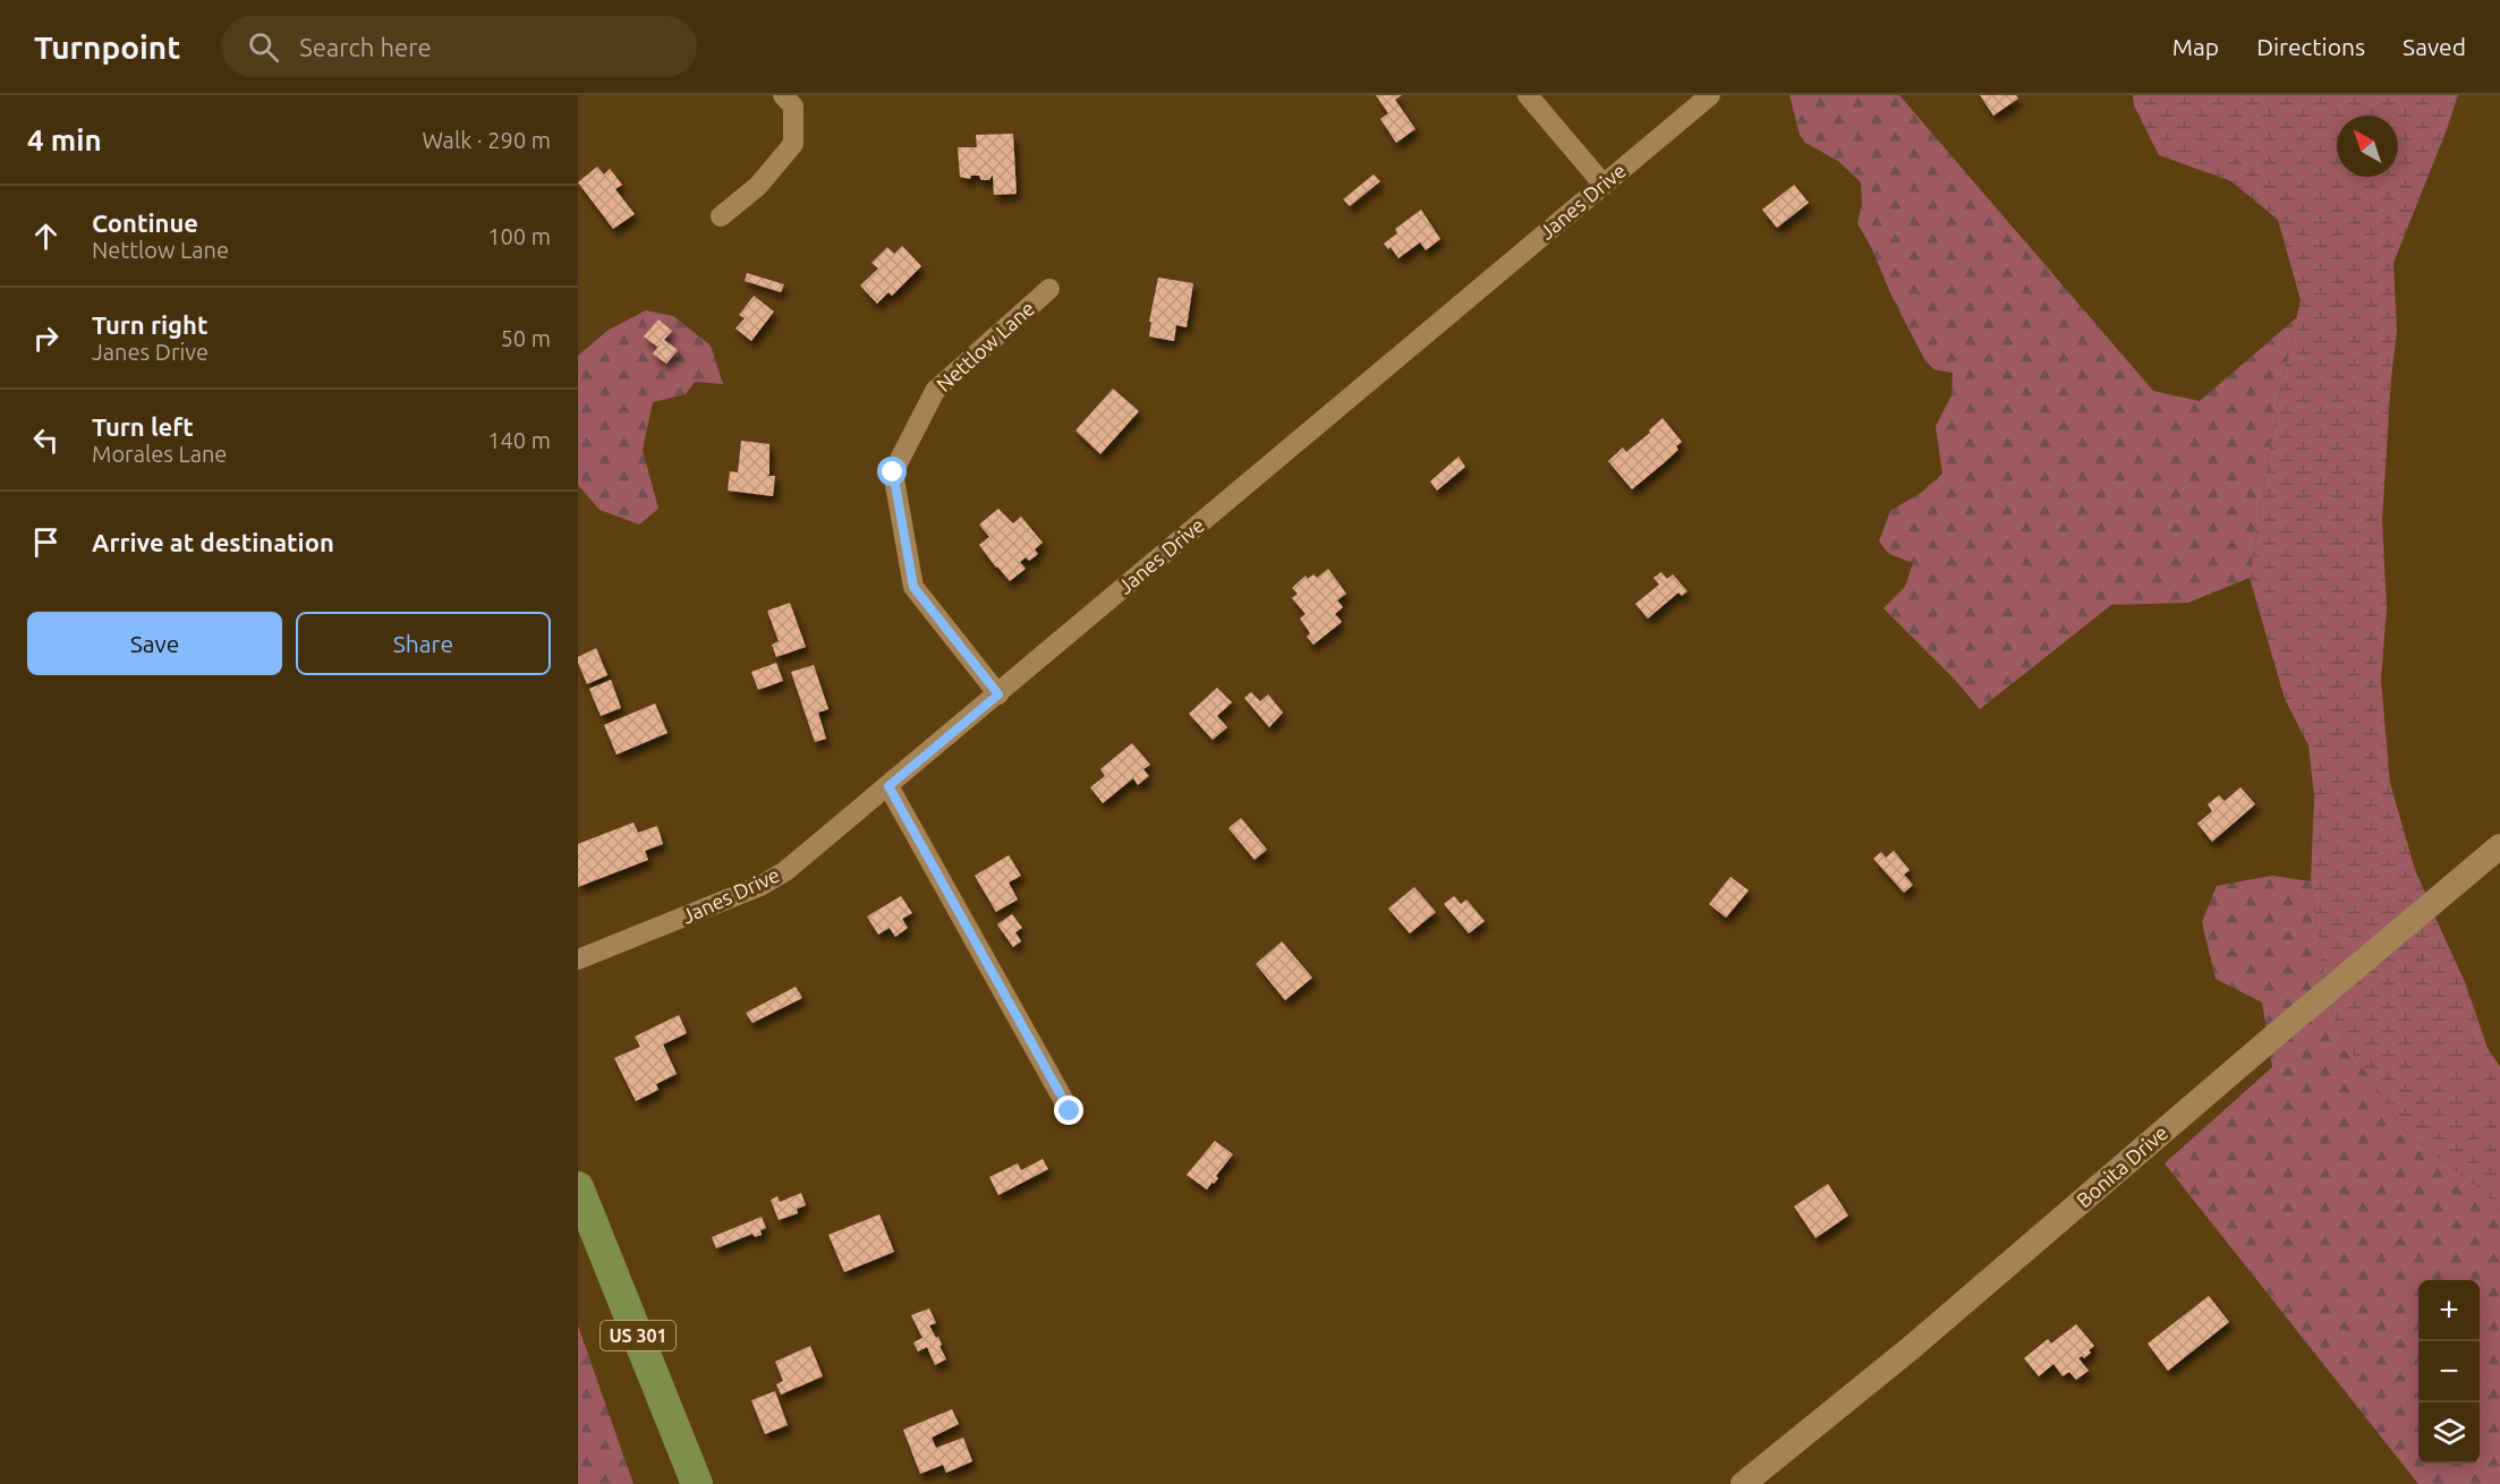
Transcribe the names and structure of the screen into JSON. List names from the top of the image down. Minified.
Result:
{"streets":{"main road":["US 301"],"street":["Janes Drive","Nettlow Lane","Bonita Drive"]},"crossings":[["Janes Drive","Nettlow Lane"]],"north":"top left","page":{"header":"Turnpoint","search":"Search here","nav":["Map","Directions","Saved"],"heading":["4 min","Walk · 290 m"],"list":[["Continue","Nettlow Lane","100 m"],["Turn right","Janes Drive","50 m"],["Turn left","Morales Lane","140 m"],"Arrive at destination"],"buttons":["Save","Share"],"map_buttons":["+","−"]}}
